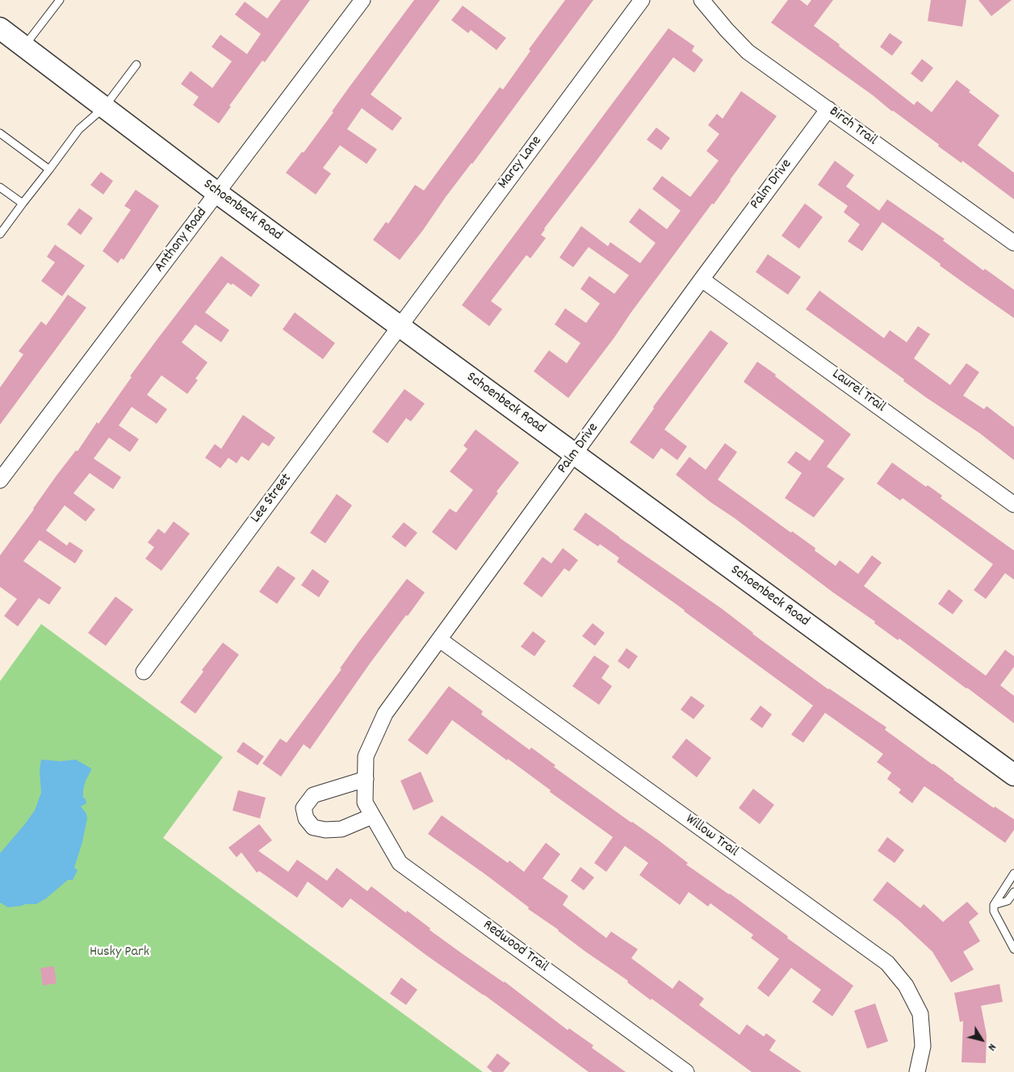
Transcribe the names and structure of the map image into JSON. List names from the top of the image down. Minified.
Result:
{"streets":{"main road":["Schoenbeck Road"],"street":["Birch Trail","Marcy Lane","Palm Drive","Anthony Road","Laurel Trail","Lee Street","Willow Trail","Redwood Trail"]},"crossings":[["Birch Trail","Palm Drive"],["Marcy Lane","Schoenbeck Road"],["Marcy Lane","Lee Street"],["Palm Drive","Schoenbeck Road"],["Palm Drive","Laurel Trail"],["Palm Drive","Willow Trail"],["Palm Drive","Redwood Trail"],["Schoenbeck Road","Anthony Road"],["Schoenbeck Road","Lee Street"]],"parks":["Husky Park"],"north":"bottom right"}
